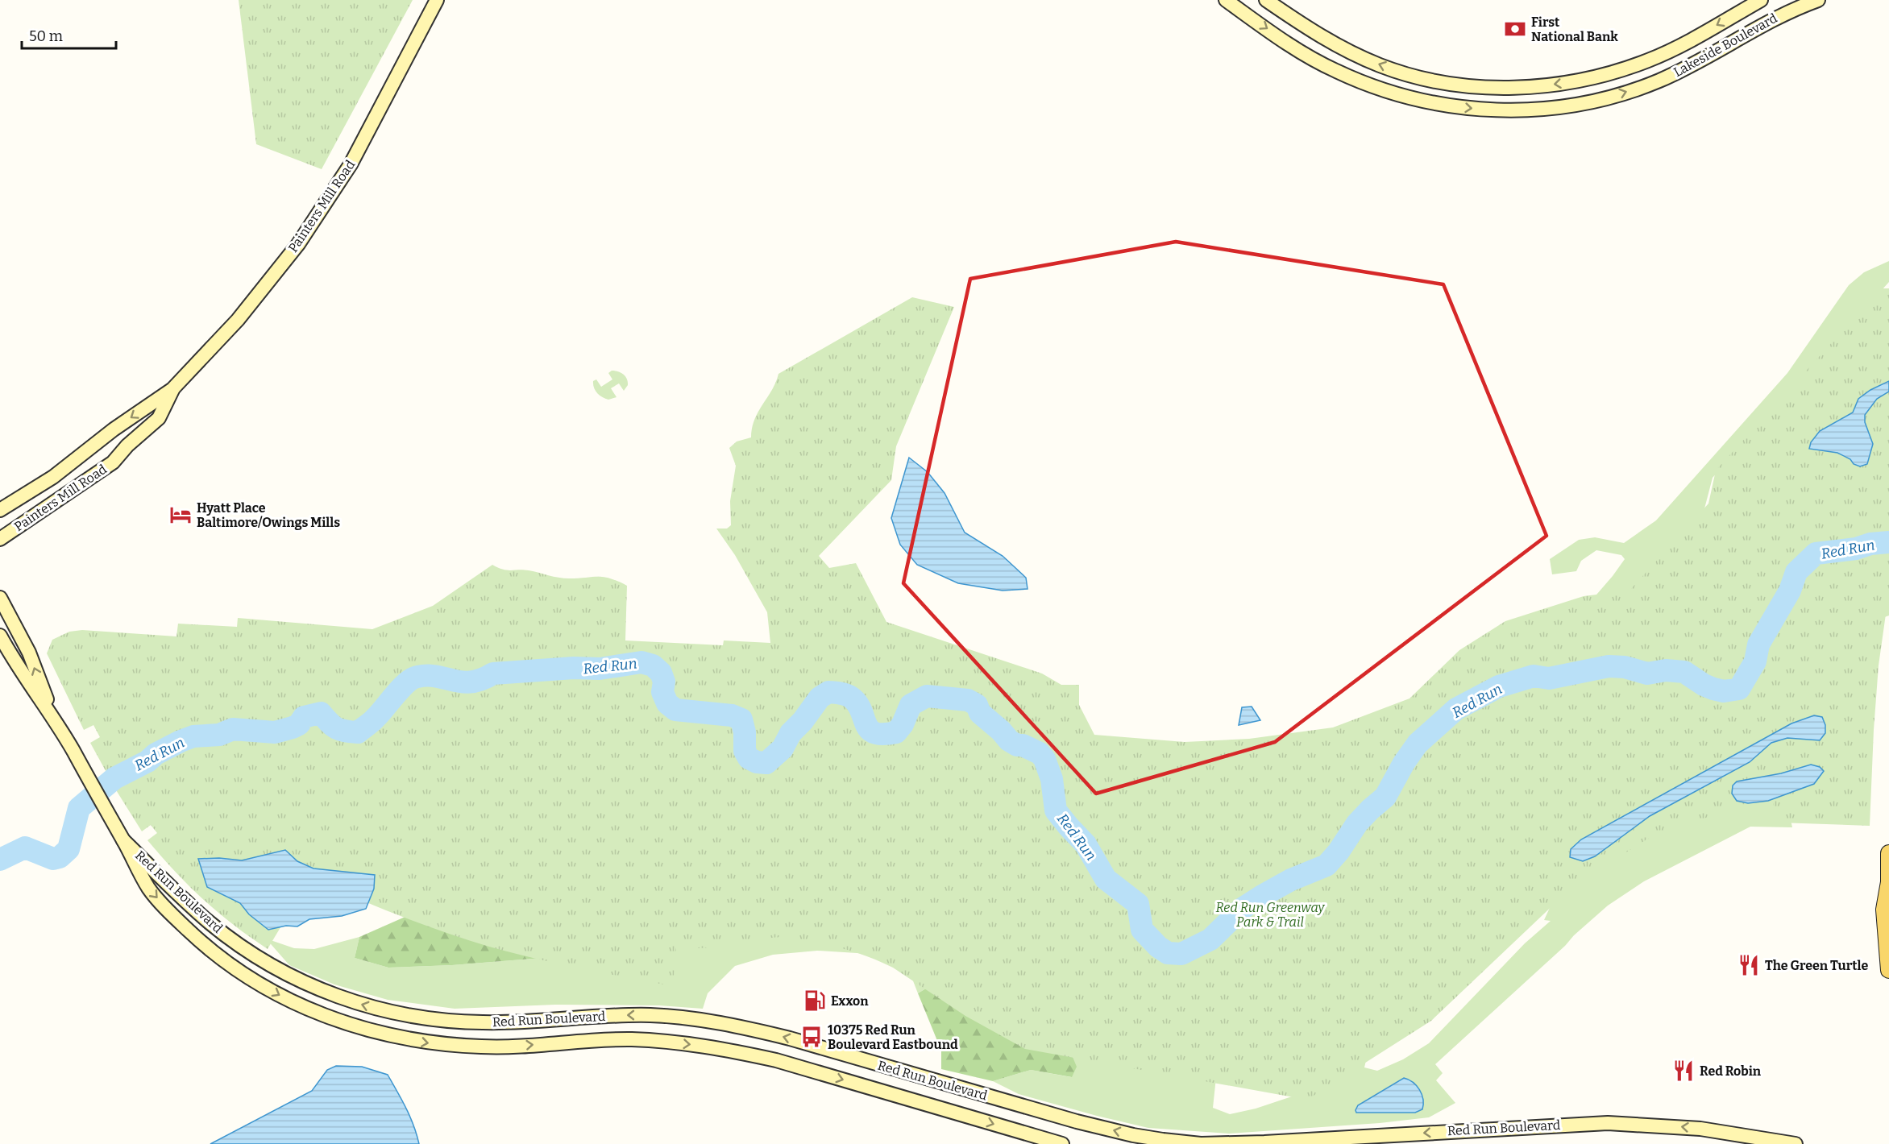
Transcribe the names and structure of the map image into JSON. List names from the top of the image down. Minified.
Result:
{"streets":{"main road":["Lakeside Boulevard","Painters Mill Road","Red Run Boulevard"]},"water":["Red Run"],"parks":["Red Run Greenway Park & Trail"],"places":{"bank":["First National Bank"],"hotel":["Hyatt Place Baltimore/Owings Mills"],"restaurant":["The Green Turtle","Red Robin"],"fuel station":["Exxon"],"bus stop":["10375 Red Run Boulevard Eastbound"]},"scale_bar":"50 m"}
